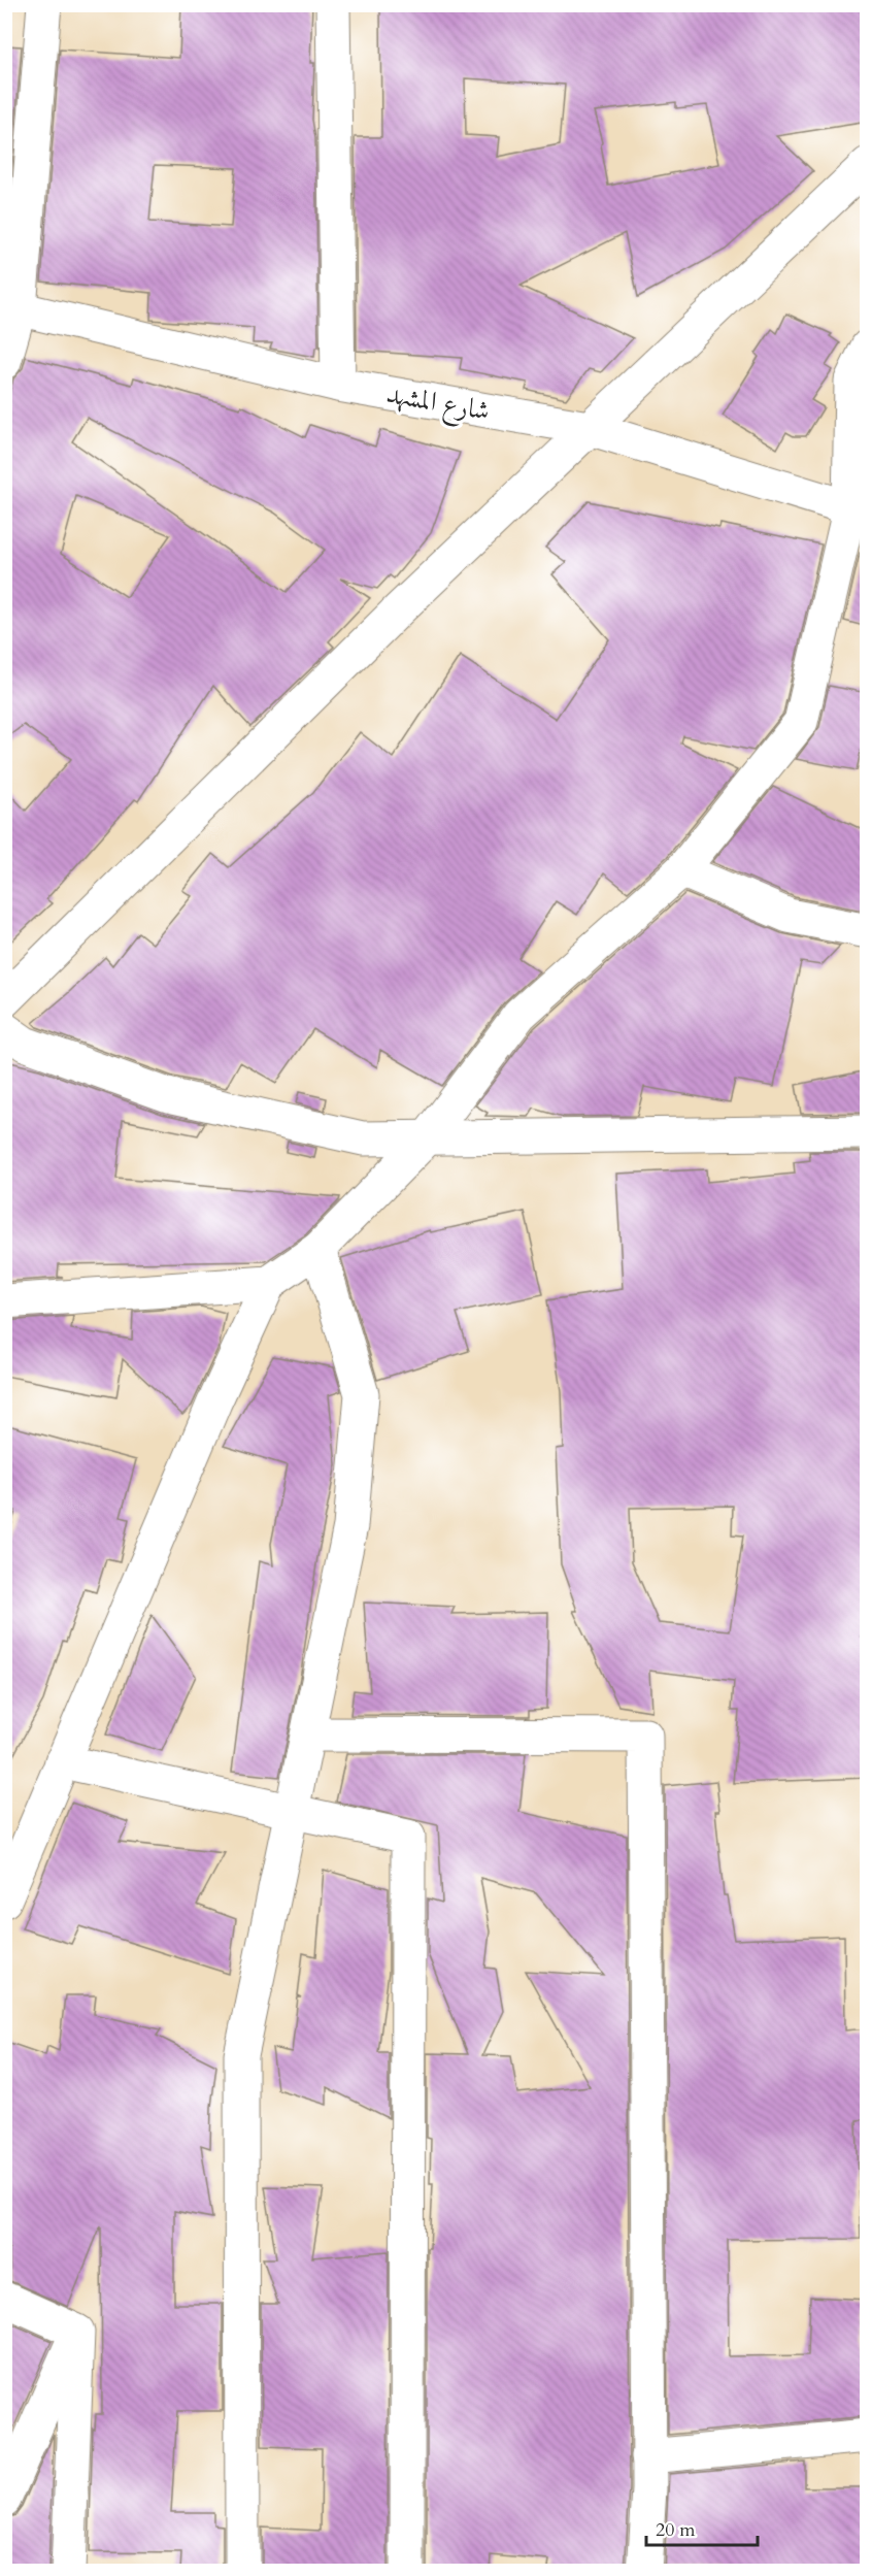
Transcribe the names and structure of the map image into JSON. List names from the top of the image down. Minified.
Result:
{"streets":{"street":["شارع المشهد"]},"scale_bar":"20 m"}
